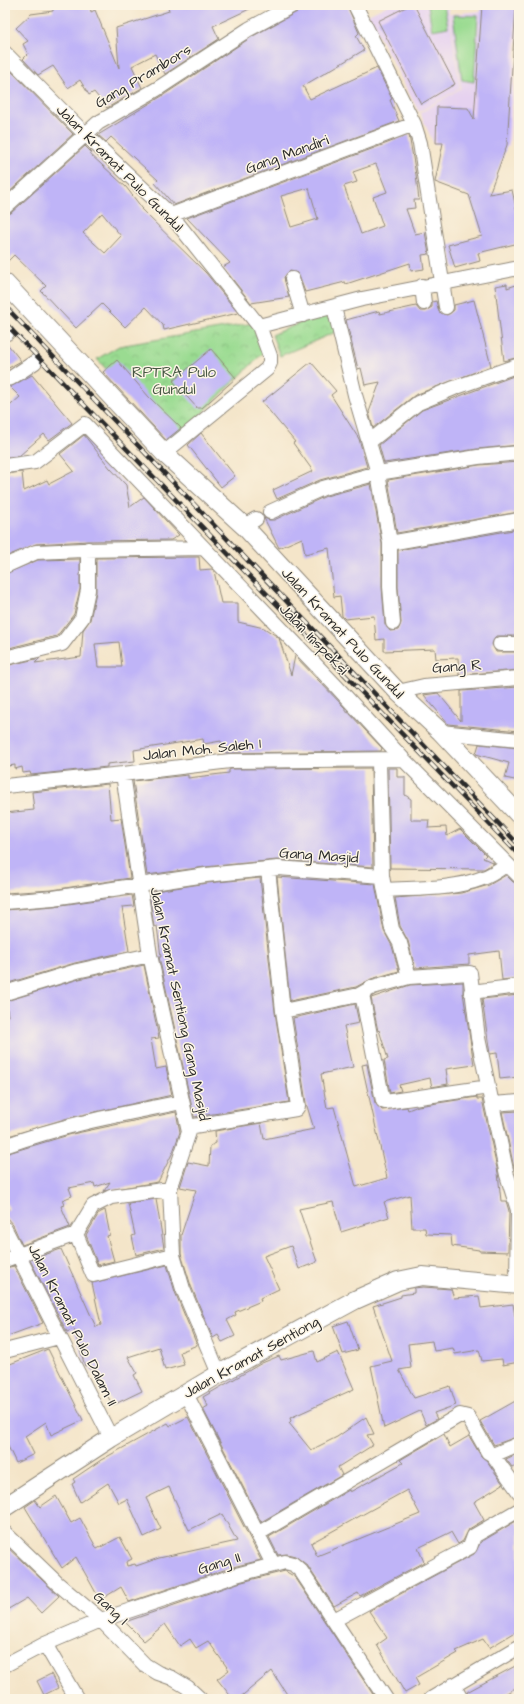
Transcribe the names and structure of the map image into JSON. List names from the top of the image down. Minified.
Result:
{"streets":{"street":["Gang Prambors","Gang Mandiri","Jalan Kramat Pulo Gundul","Jalan Inspeksi","Gang R","Jalan Moh. Saleh 1","Gang Masjid","Jalan Kramat Sentiong Gang Masjid","Jalan Kramat Pulo Dalam II","Jalan Kramat Sentiong","Gang II","Gang I"]},"crossings":[["Gang Prambors","Jalan Kramat Pulo Gundul"],["Gang Mandiri","Jalan Kramat Pulo Gundul"],["Jalan Kramat Pulo Gundul","Gang R"],["Jalan Inspeksi","Jalan Moh. Saleh 1"],["Jalan Moh. Saleh 1","Gang Masjid"],["Jalan Moh. Saleh 1","Jalan Kramat Sentiong Gang Masjid"],["Gang Masjid","Jalan Kramat Sentiong Gang Masjid"],["Jalan Kramat Sentiong Gang Masjid","Jalan Kramat Sentiong"],["Jalan Kramat Pulo Dalam II","Jalan Kramat Sentiong"],["Gang II","Gang I"]],"parks":["RPTRA Pulo Gundul"]}
